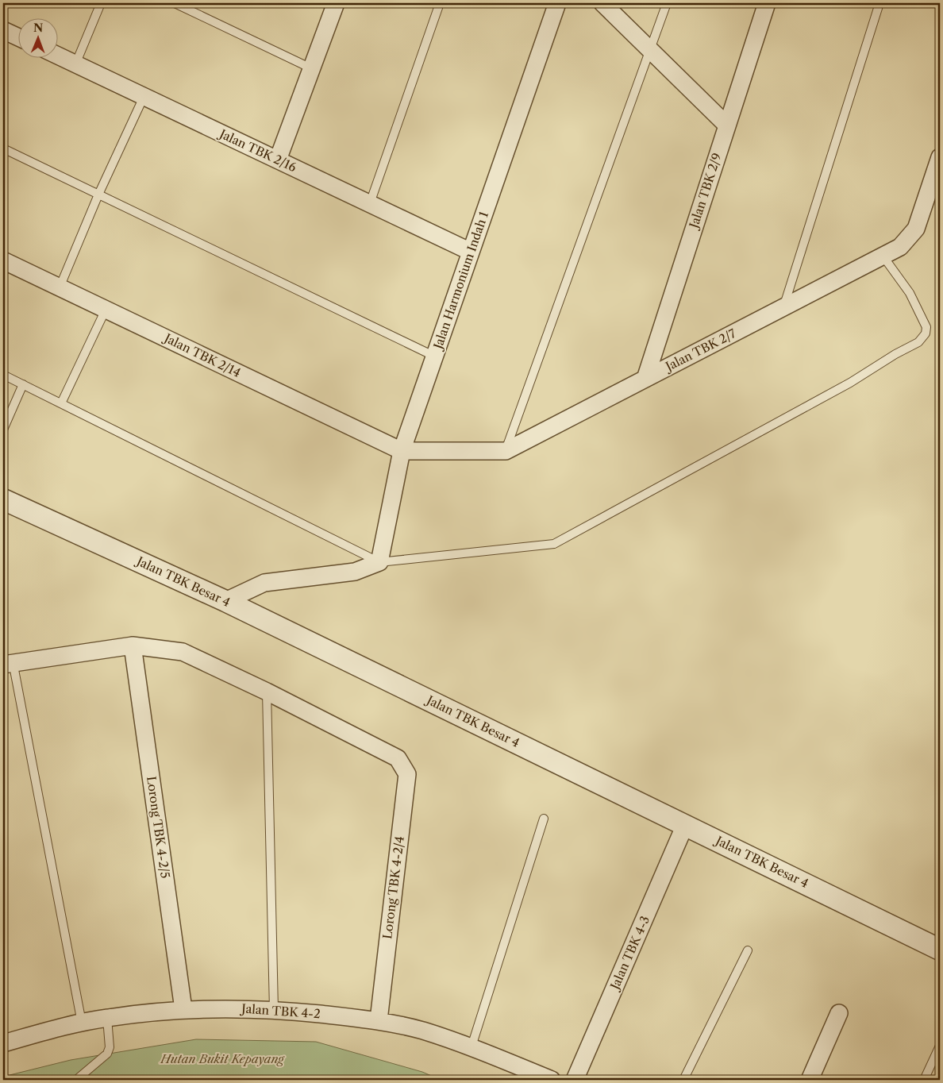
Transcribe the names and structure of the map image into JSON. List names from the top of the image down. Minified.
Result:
{"streets":{"street":["Jalan TBK 2/16","Jalan TBK 2/9","Jalan Harmonium Indah 1","Jalan TBK 2/7","Jalan TBK 2/14","Jalan TBK Besar 4","Lorong TBK 4-2/5","Lorong TBK 4-2/4","Jalan TBK 4-3","Jalan TBK 4-2"]},"crossings":[["Jalan TBK 2/16","Jalan Harmonium Indah 1"],["Jalan TBK 2/9","Jalan TBK 2/7"],["Jalan Harmonium Indah 1","Jalan TBK 2/7"],["Jalan Harmonium Indah 1","Jalan TBK 2/14"],["Jalan TBK 2/7","Jalan TBK 2/14"],["Jalan TBK Besar 4","Jalan TBK 4-3"],["Lorong TBK 4-2/5","Jalan TBK 4-2"],["Lorong TBK 4-2/4","Jalan TBK 4-2"]],"parks":["Hutan Bukit Kepayang"],"north":"top"}
